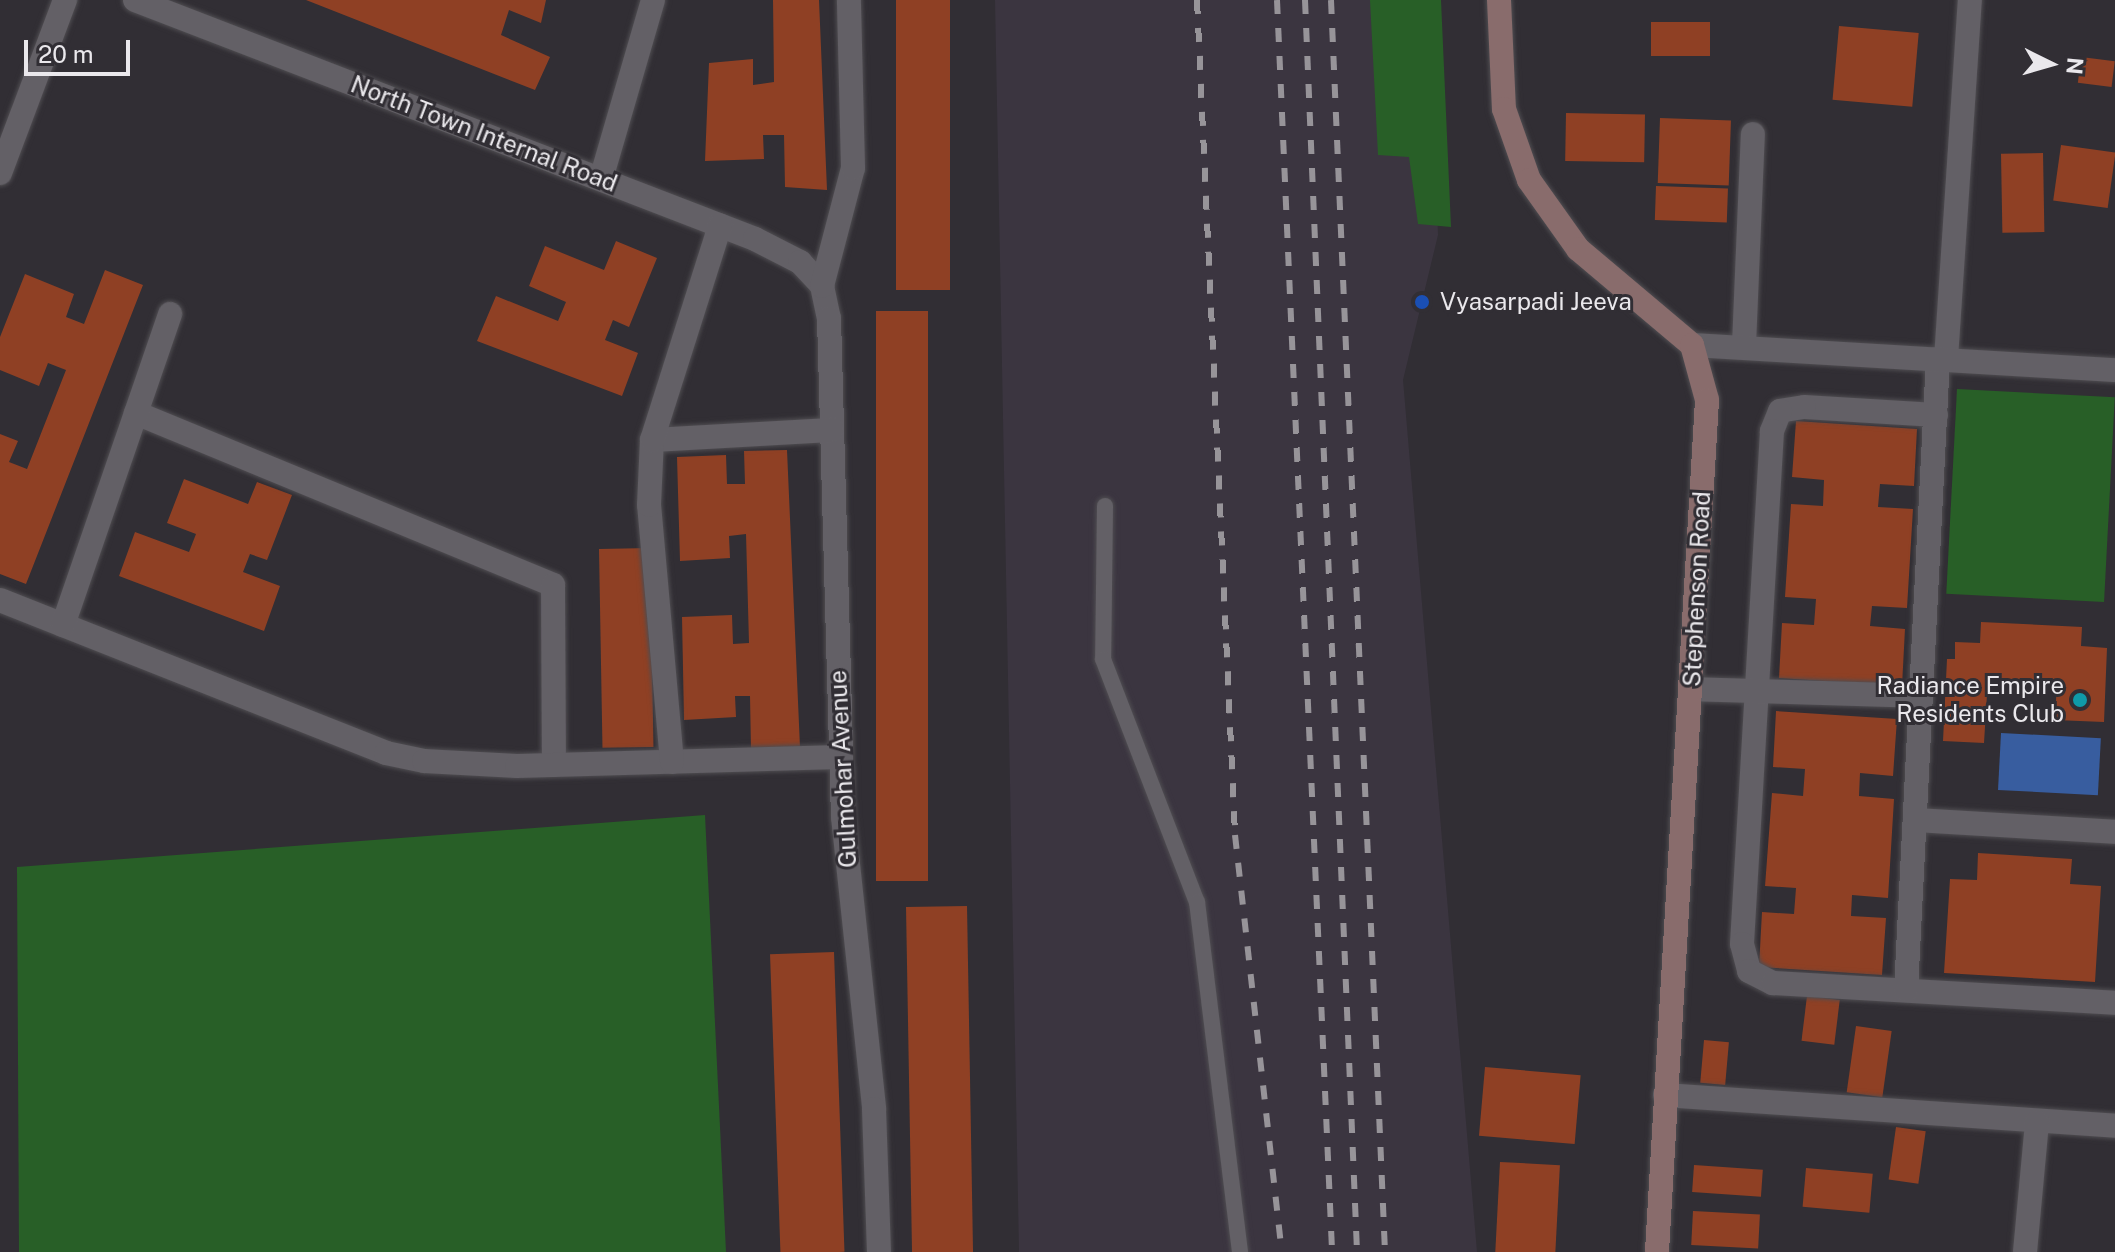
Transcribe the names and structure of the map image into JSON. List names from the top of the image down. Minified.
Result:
{"streets":{"main road":["Stephenson Road"],"street":["North Town Internal Road","Gulmohar Avenue"]},"crossings":[["North Town Internal Road","Gulmohar Avenue"]],"places":["Vyasarpadi Jeeva","Radiance Empire Residents Club"],"scale_bar":"20 m","north":"right"}
